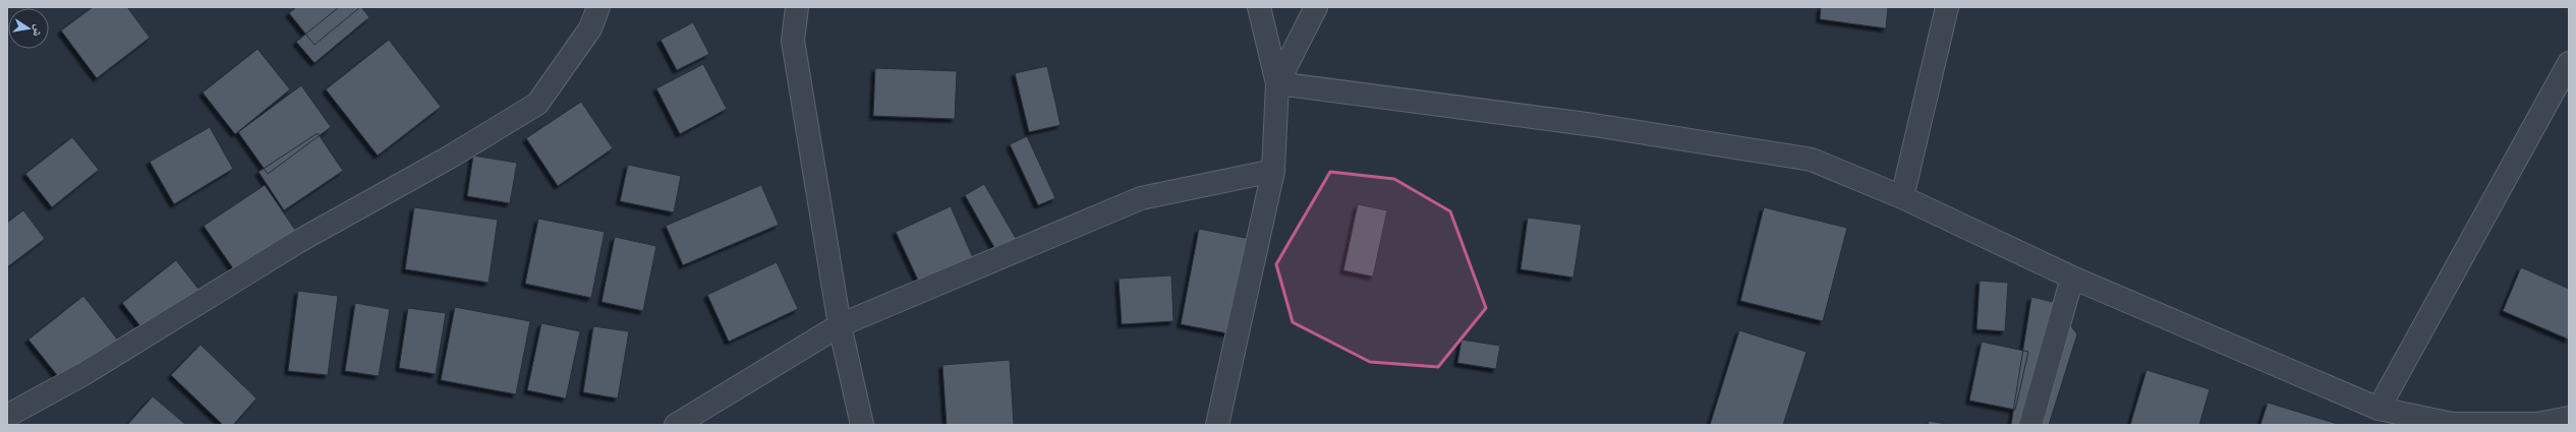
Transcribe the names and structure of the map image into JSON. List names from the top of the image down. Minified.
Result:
{"north":"right"}
